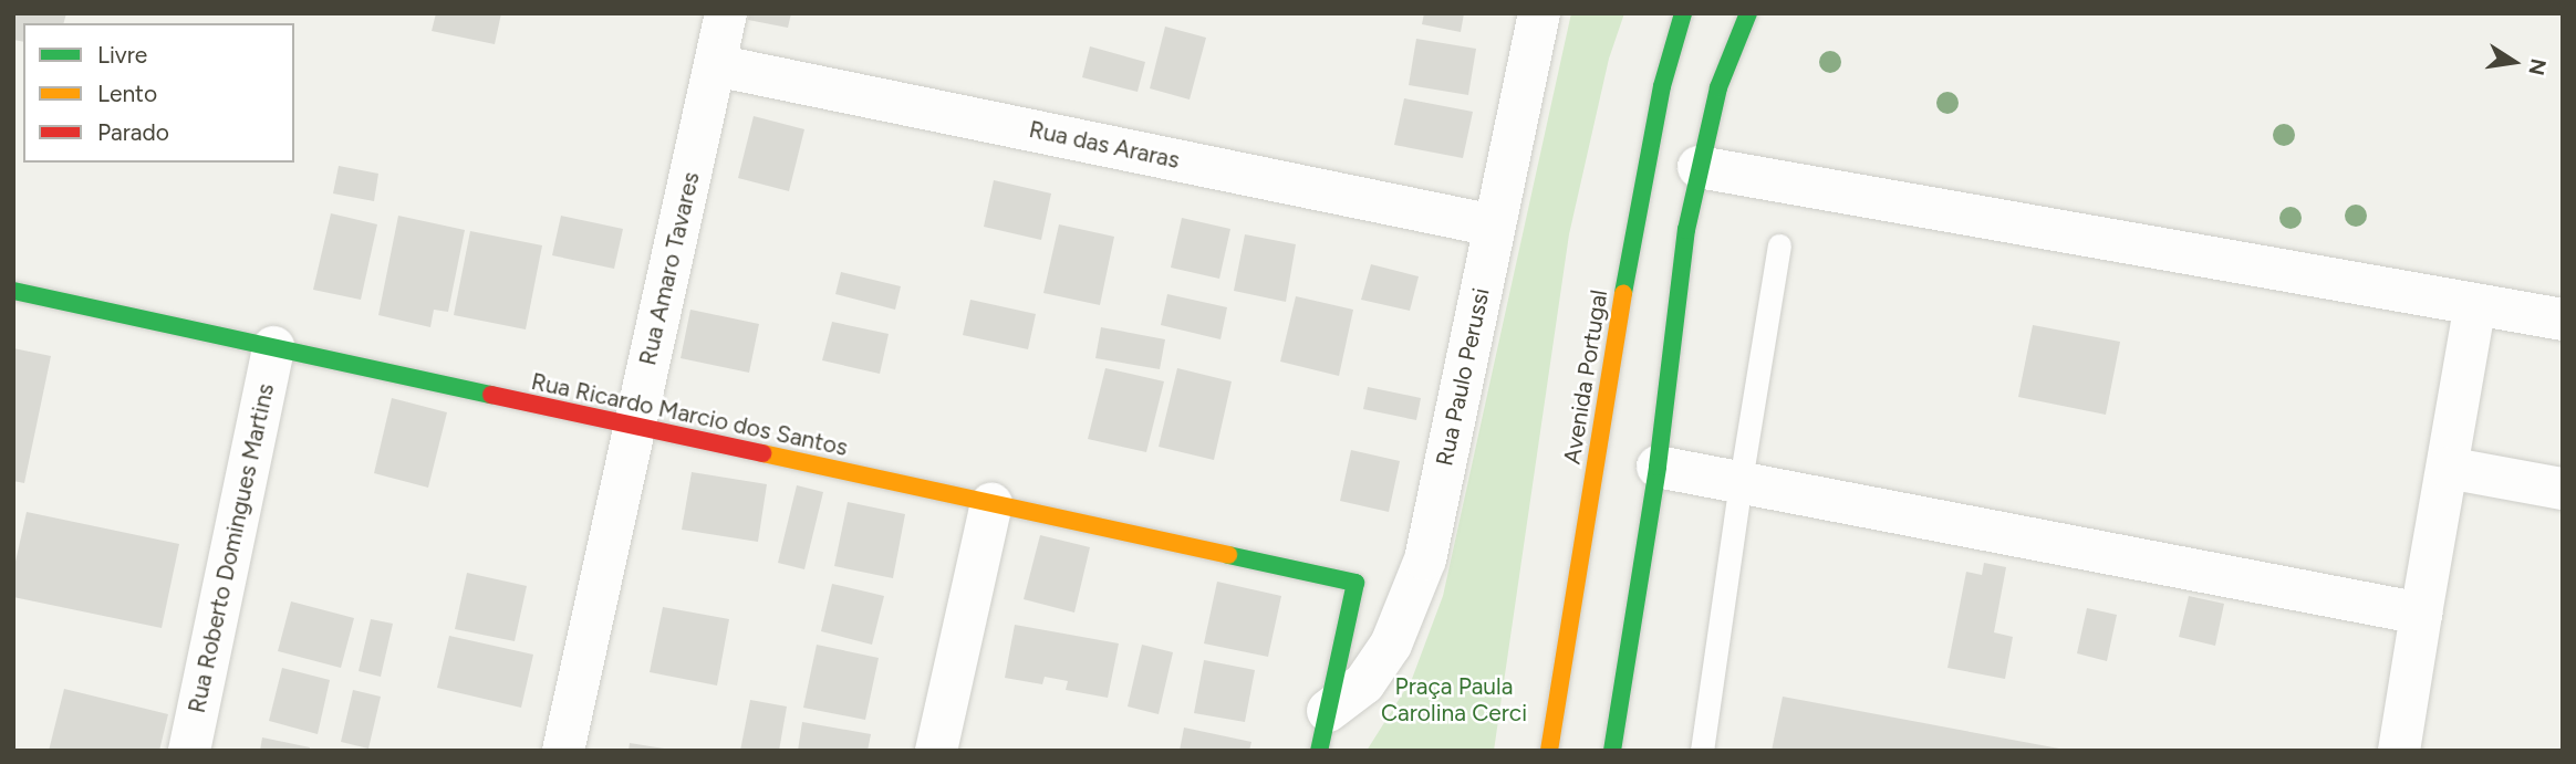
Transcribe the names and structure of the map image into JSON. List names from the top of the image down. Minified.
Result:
{"streets":{"street":["Rua das Araras","Rua Amaro Tavares","Rua Paulo Perussi","Avenida Portugal","Rua Ricardo Marcio dos Santos","Rua Roberto Domingues Martins"]},"crossings":[["Rua das Araras","Rua Amaro Tavares"],["Rua das Araras","Rua Paulo Perussi"],["Rua Amaro Tavares","Rua Ricardo Marcio dos Santos"],["Rua Paulo Perussi","Rua Ricardo Marcio dos Santos"],["Rua Ricardo Marcio dos Santos","Rua Roberto Domingues Martins"]],"parks":["Praça Paula Carolina Cerci"],"legend":["Livre","Lento","Parado"],"north":"right"}
